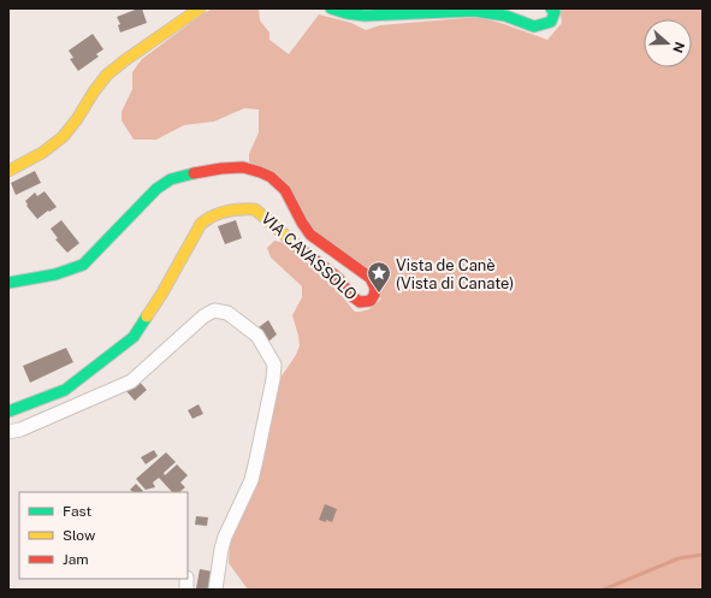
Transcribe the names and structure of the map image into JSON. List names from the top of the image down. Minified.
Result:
{"streets":{"main road":["VIA CAVASSOLO"]},"places":{"place":["Vista de Canè (Vista di Canate)"]},"legend":["Fast","Slow","Jam"],"north":"right"}
